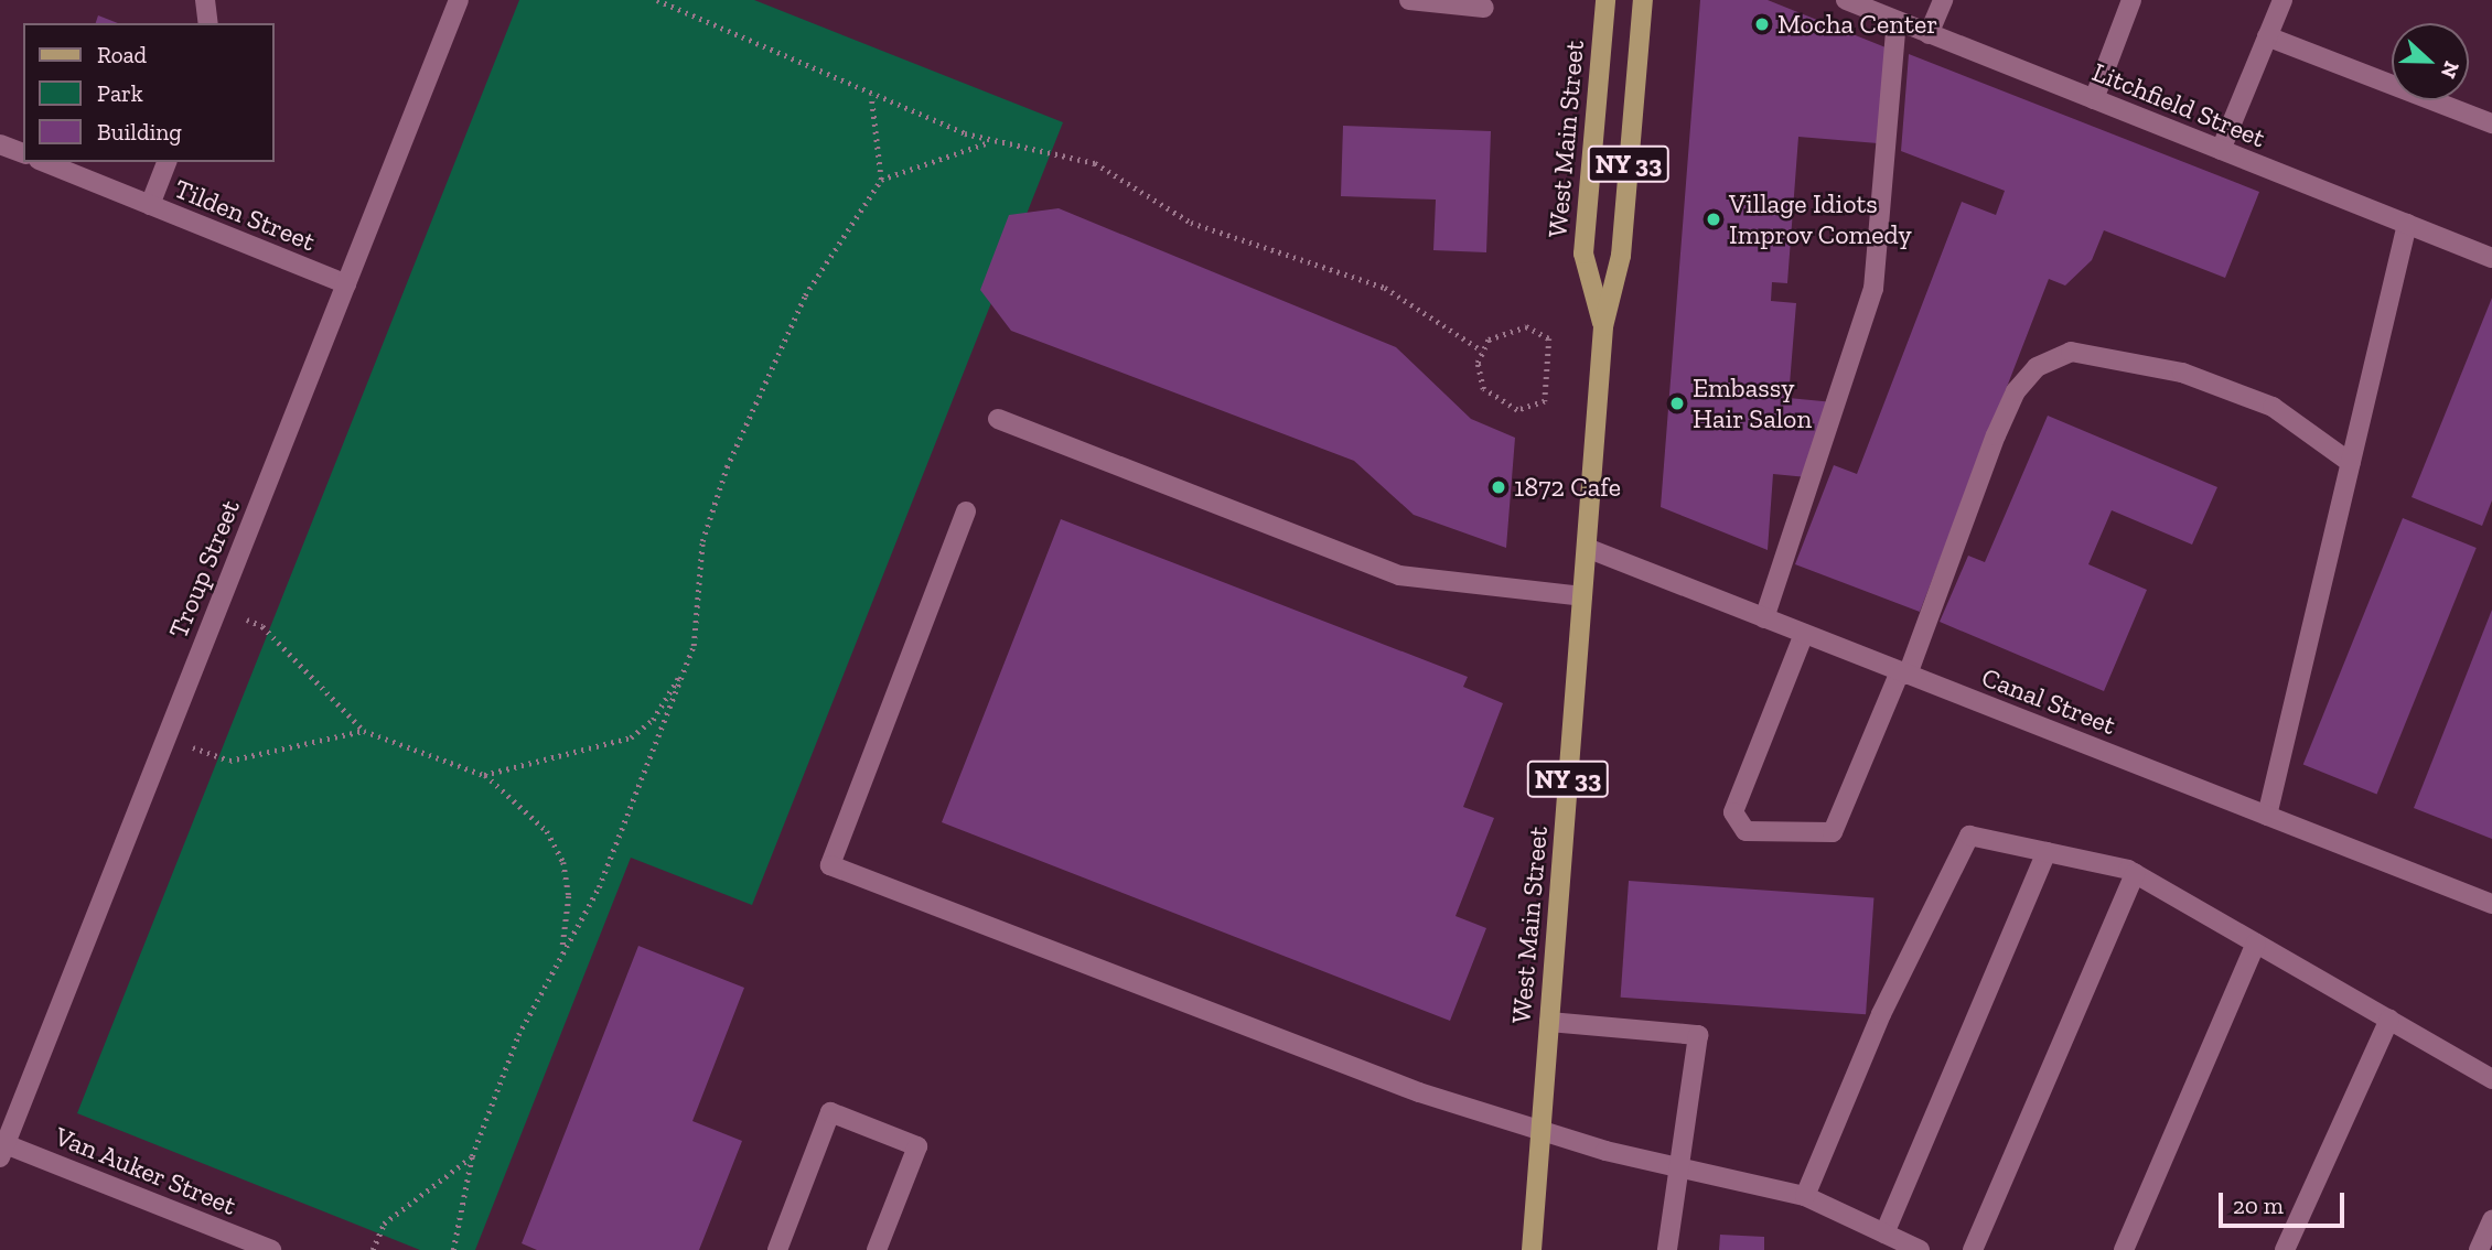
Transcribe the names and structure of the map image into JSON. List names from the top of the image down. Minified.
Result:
{"streets":{"main road":["West Main Street","NY 33"],"street":["Litchfield Street","Tilden Street","Troup Street","Canal Street","Van Auker Street"]},"crossings":[["West Main Street","Canal Street"],["Tilden Street","Troup Street"],["Troup Street","Van Auker Street"]],"places":["Mocha Center","Village Idiots Improv Comedy","Embassy Hair Salon","1872 Cafe"],"legend":["Road","Park","Building"],"scale_bar":"20 m","north":"right"}
